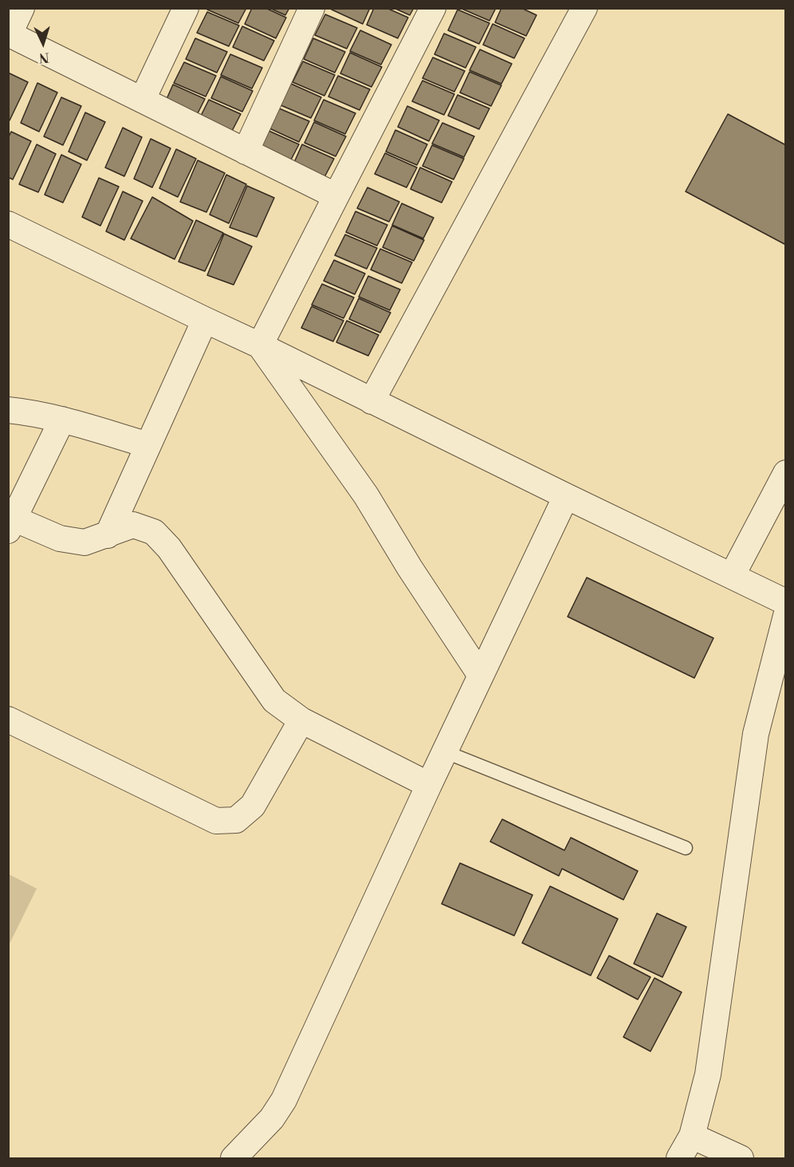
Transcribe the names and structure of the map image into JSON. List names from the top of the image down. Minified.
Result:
{"north":"bottom"}
